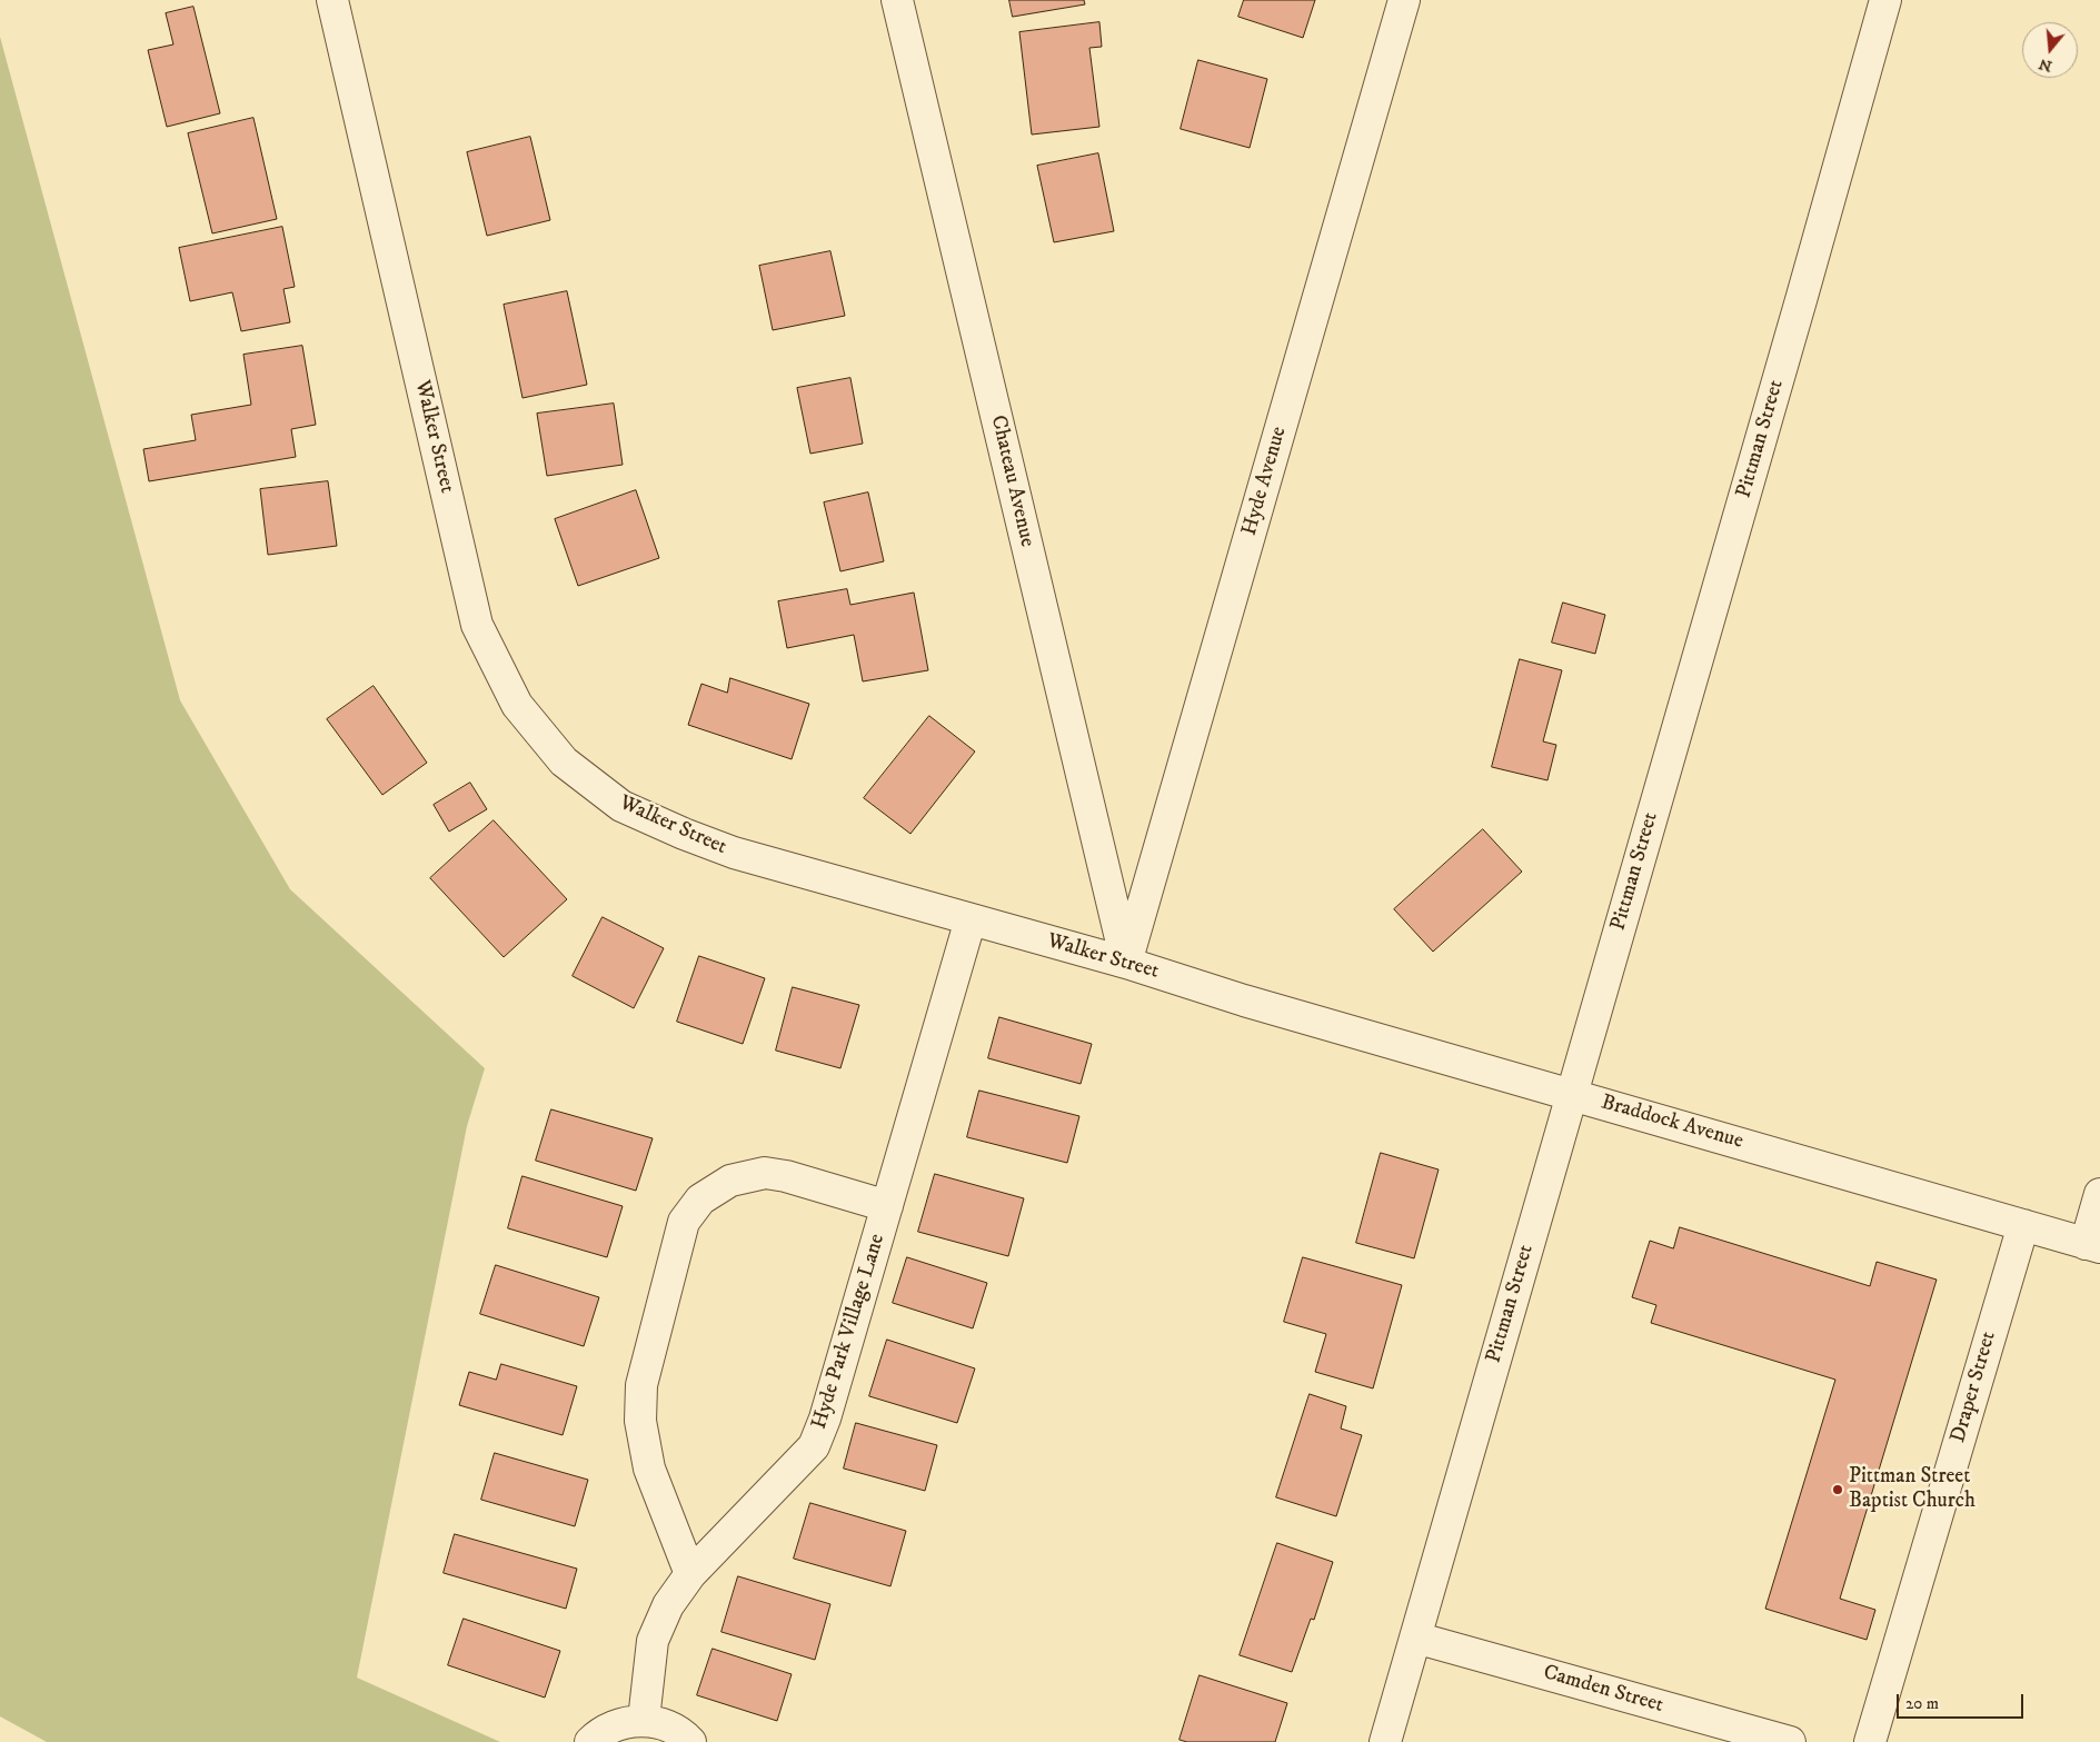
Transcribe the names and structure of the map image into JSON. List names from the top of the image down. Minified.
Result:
{"streets":{"street":["Walker Street","Pittman Street","Chateau Avenue","Hyde Avenue","Braddock Avenue","Hyde Park Village Lane","Draper Street","Camden Street"]},"crossings":[["Walker Street","Chateau Avenue"],["Walker Street","Hyde Avenue"],["Walker Street","Braddock Avenue"],["Walker Street","Hyde Park Village Lane"],["Pittman Street","Braddock Avenue"],["Pittman Street","Camden Street"],["Chateau Avenue","Hyde Avenue"],["Braddock Avenue","Draper Street"]],"places":["Pittman Street Baptist Church"],"scale_bar":"20 m","north":"bottom"}
